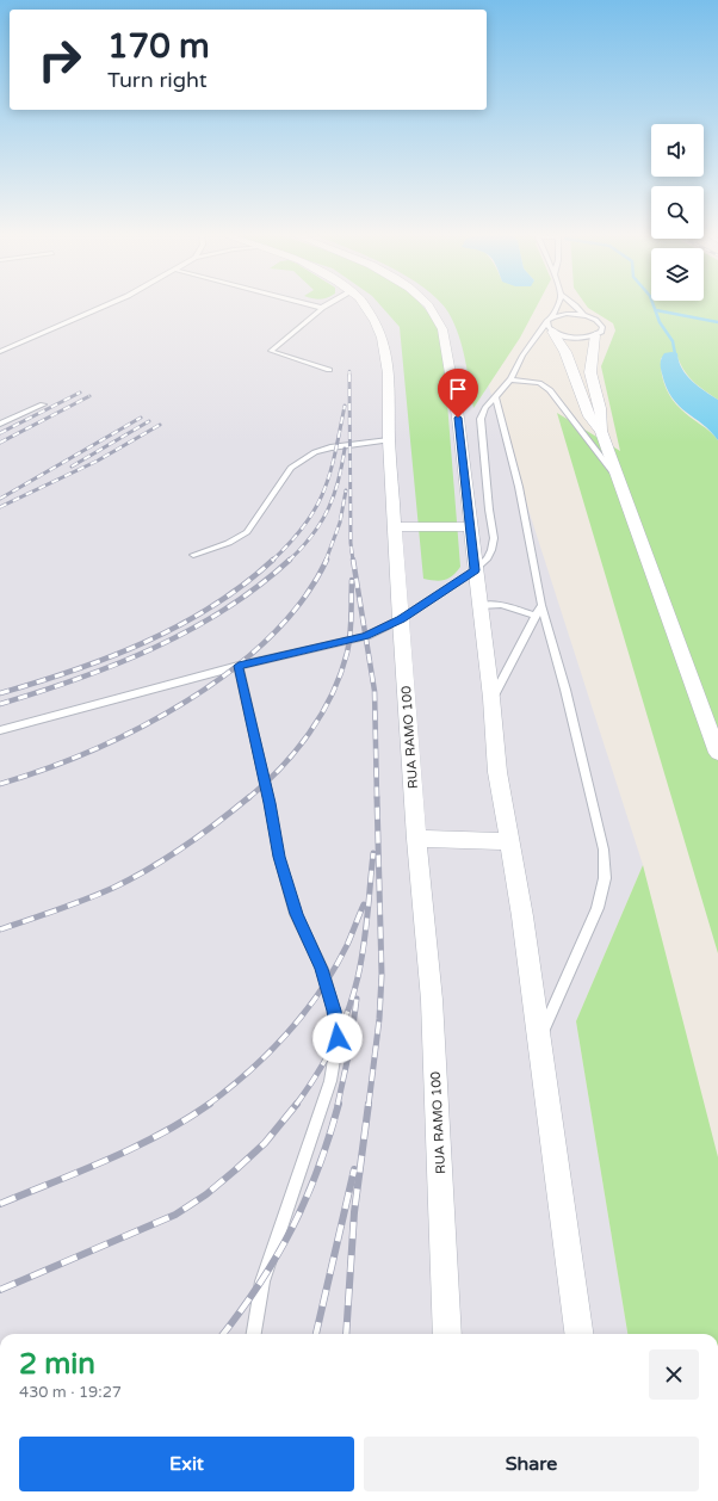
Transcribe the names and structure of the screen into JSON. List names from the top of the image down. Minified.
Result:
{"streets":{"street":["RUA RAMO 100"]},"page":{"turn":["170 m","Turn right"],"heading":["2 min","430 m · 19:27"],"buttons":["Exit","Share"]}}
